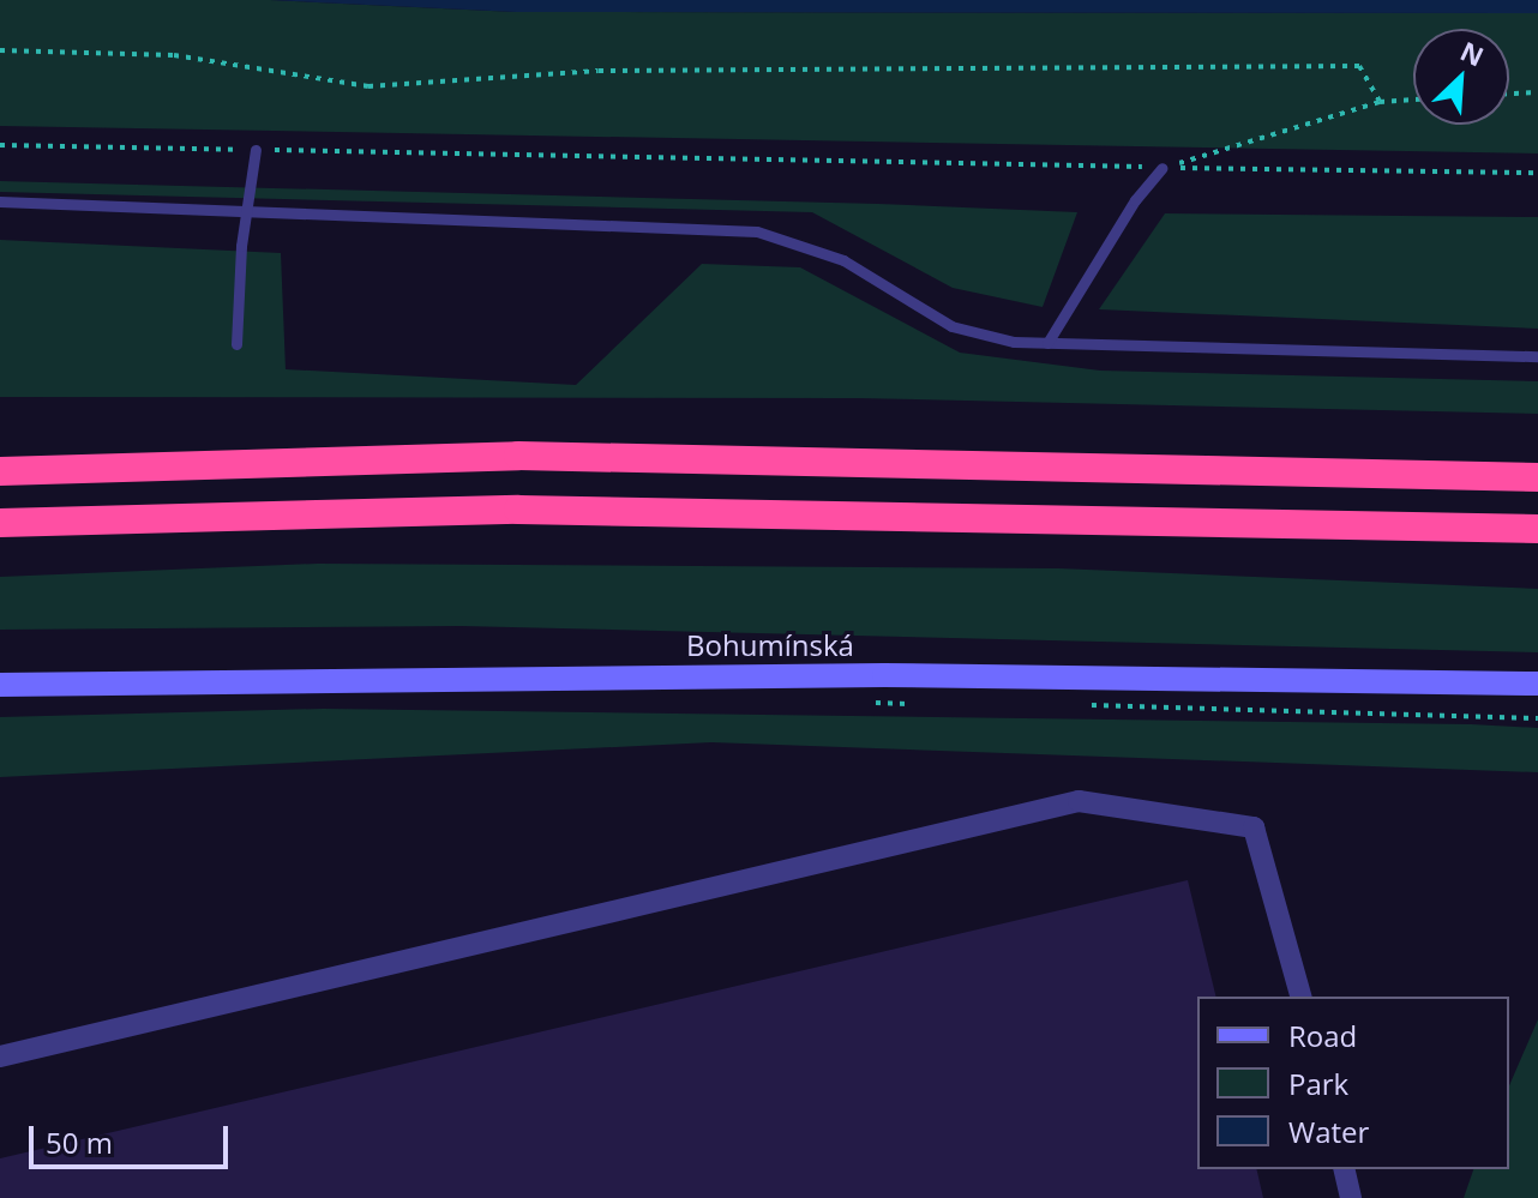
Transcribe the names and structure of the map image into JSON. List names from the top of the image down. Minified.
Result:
{"streets":{"main road":["Bohumínská"]},"legend":["Road","Park","Water"],"scale_bar":"50 m","north":"top right"}
